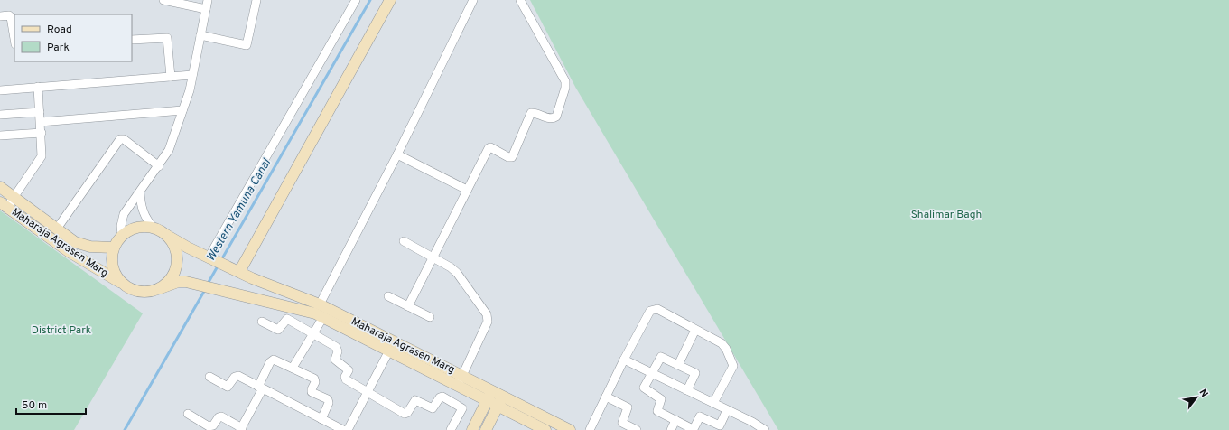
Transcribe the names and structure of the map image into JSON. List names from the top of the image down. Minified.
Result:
{"streets":{"street":["Maharaja Agrasen Marg"]},"water":["Western Yamuna Canal"],"parks":["Shalimar Bagh","District Park"],"legend":["Road","Park"],"scale_bar":"50 m","north":"top right"}
